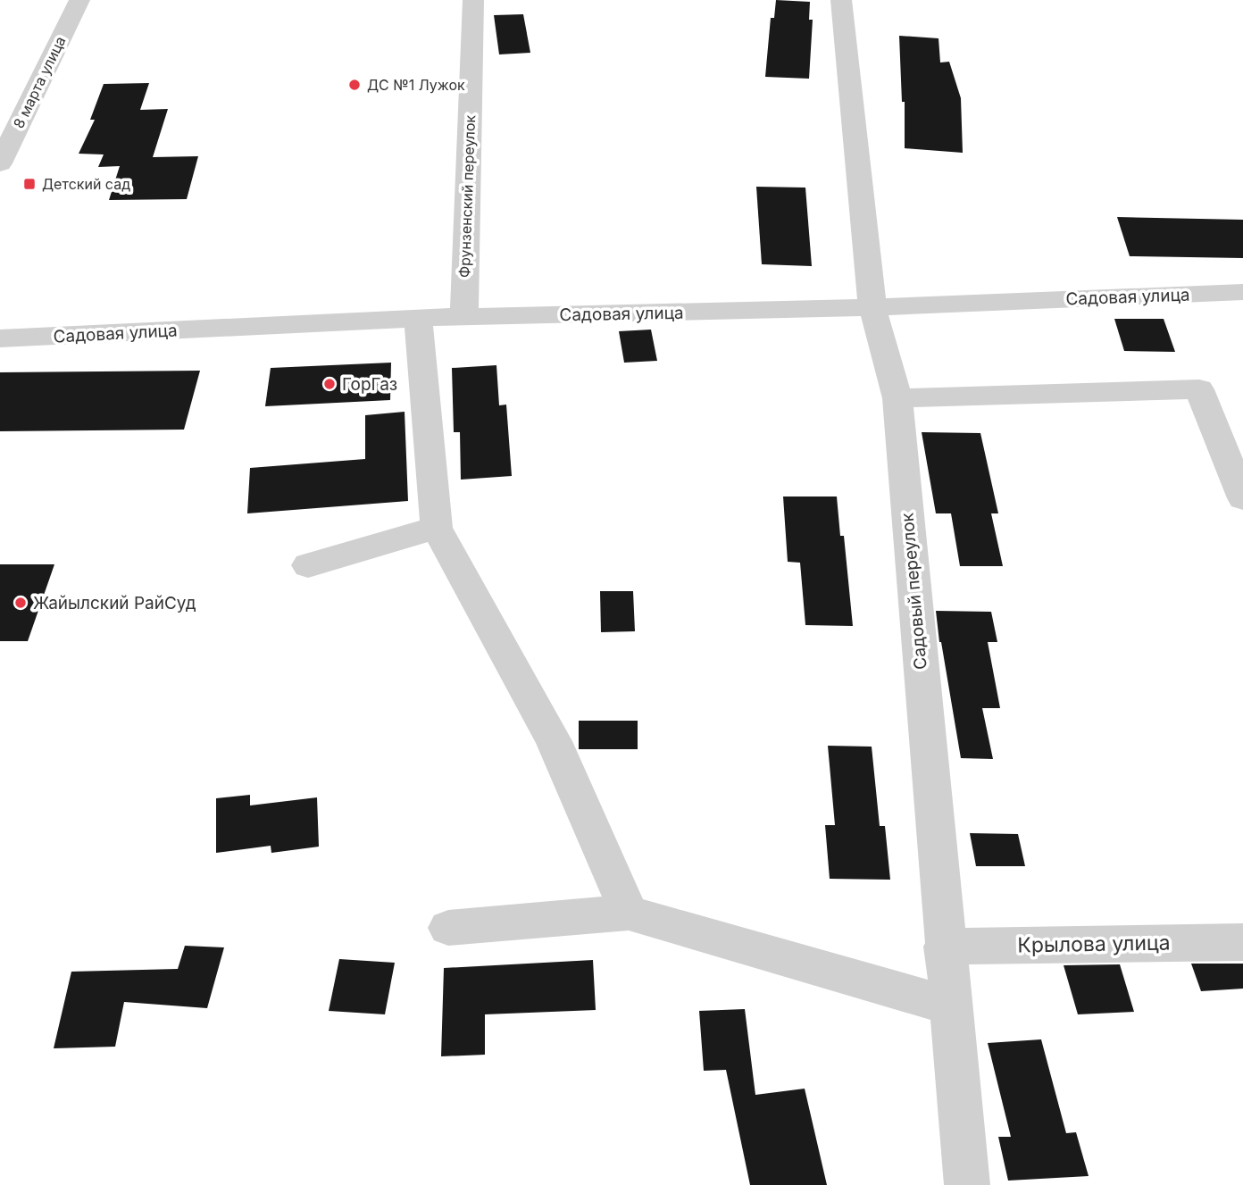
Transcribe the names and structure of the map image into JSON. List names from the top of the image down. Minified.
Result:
{"streets":{"street":["8 марта улица","Фрунзенский переулок","Садовая улица","Садовый переулок","Крылова улица"]},"crossings":[["Фрунзенский переулок","Садовая улица"],["Садовая улица","Садовый переулок"],["Садовый переулок","Крылова улица"]],"places":{"other":["ДС №1 Лужок","ГорГаз","Жайылский РайСуд"],"transit":["Детский сад"]}}
